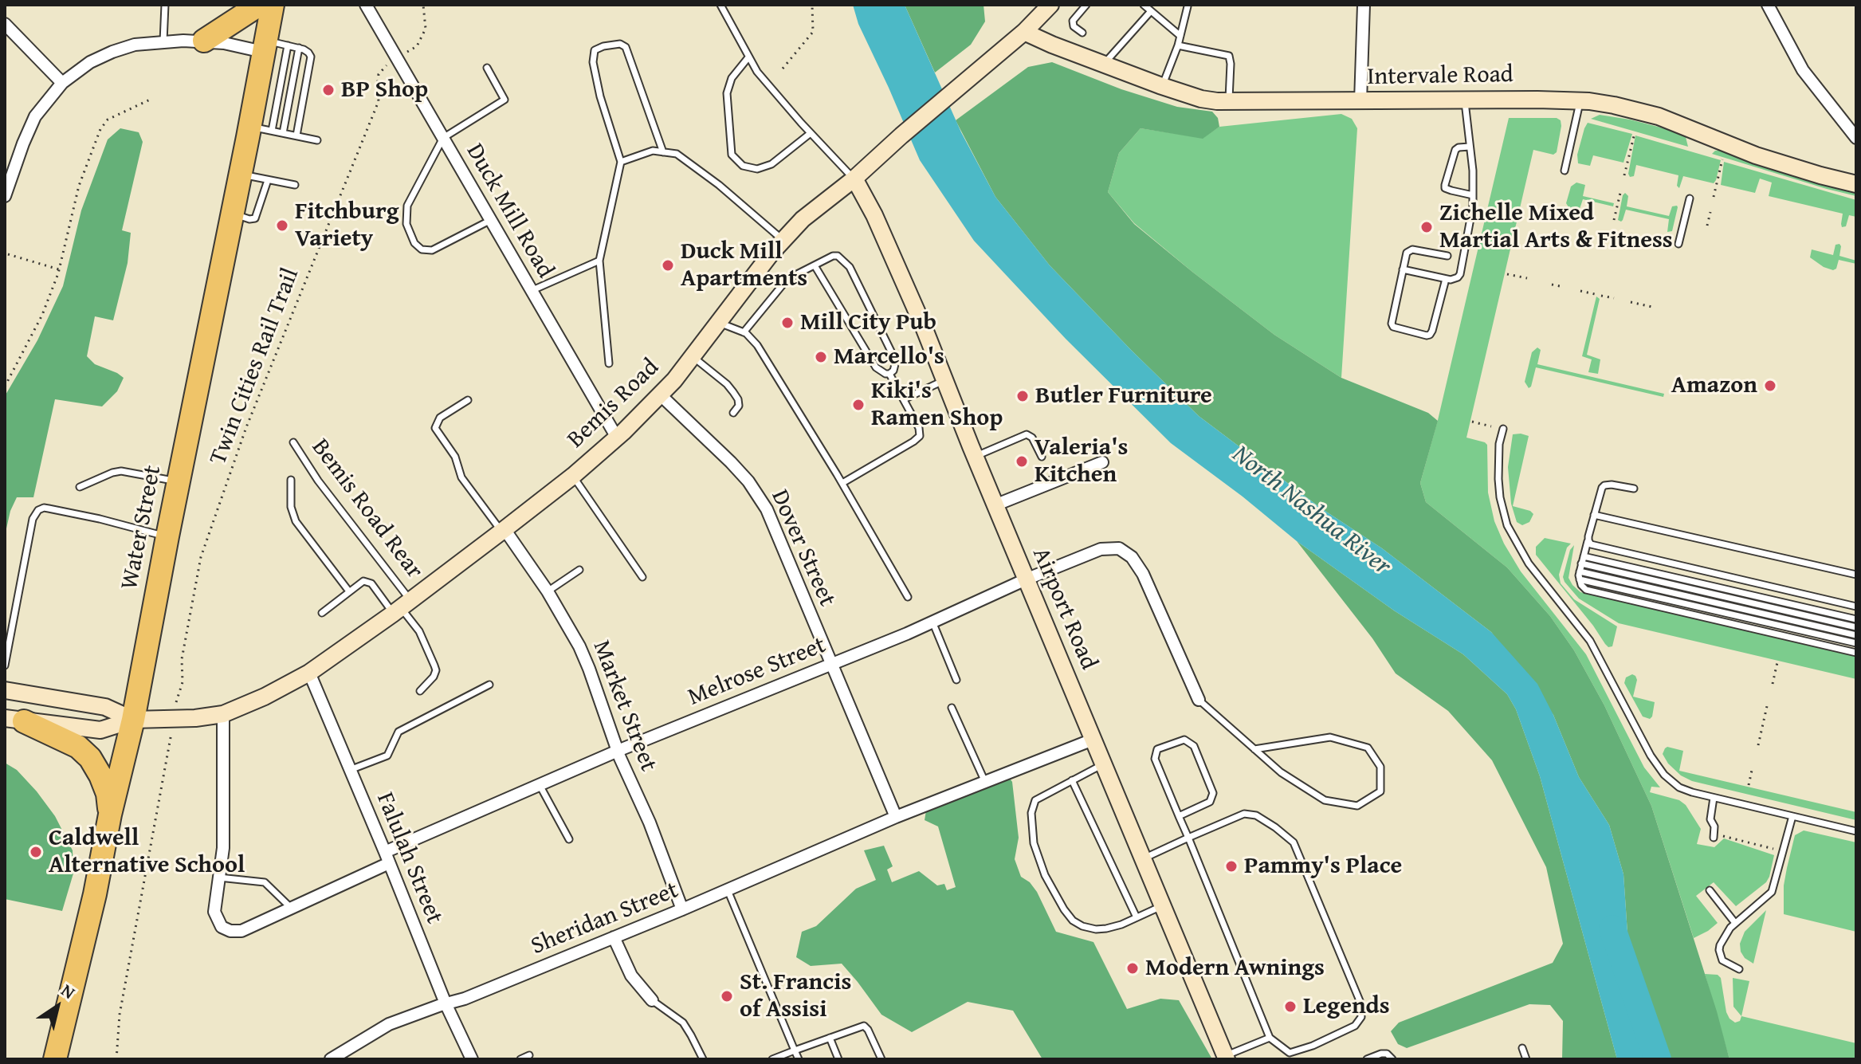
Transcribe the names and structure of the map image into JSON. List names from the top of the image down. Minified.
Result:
{"streets":{"highway":["Water Street"],"main road":["Intervale Road","Bemis Road","Airport Road"],"street":["Duck Mill Road","Dover Street","Melrose Street","Market Street","Falulah Street","Sheridan Street"],"lane":["Bemis Road Rear"],"path":["Twin Cities Rail Trail"]},"crossings":[["Intervale Road","Bemis Road"],["Duck Mill Road","Bemis Road"],["Bemis Road","Bemis Road Rear"],["Bemis Road","Water Street"],["Bemis Road","Dover Street"],["Bemis Road","Airport Road"],["Bemis Road","Market Street"],["Bemis Road","Falulah Street"],["Dover Street","Melrose Street"],["Dover Street","Sheridan Street"],["Airport Road","Melrose Street"],["Airport Road","Sheridan Street"],["Melrose Street","Market Street"],["Melrose Street","Falulah Street"],["Market Street","Sheridan Street"],["Falulah Street","Sheridan Street"]],"water":["North Nashua River"],"places":["BP Shop","Fitchburg Variety","Zichelle Mixed Martial Arts & Fitness","Duck Mill Apartments","Mill City Pub","Marcello's","Amazon","Butler Furniture","Kiki's Ramen Shop","Valeria's Kitchen","Caldwell Alternative School","Pammy's Place","Modern Awnings","St. Francis of Assisi","Legends"],"north":"top right"}
